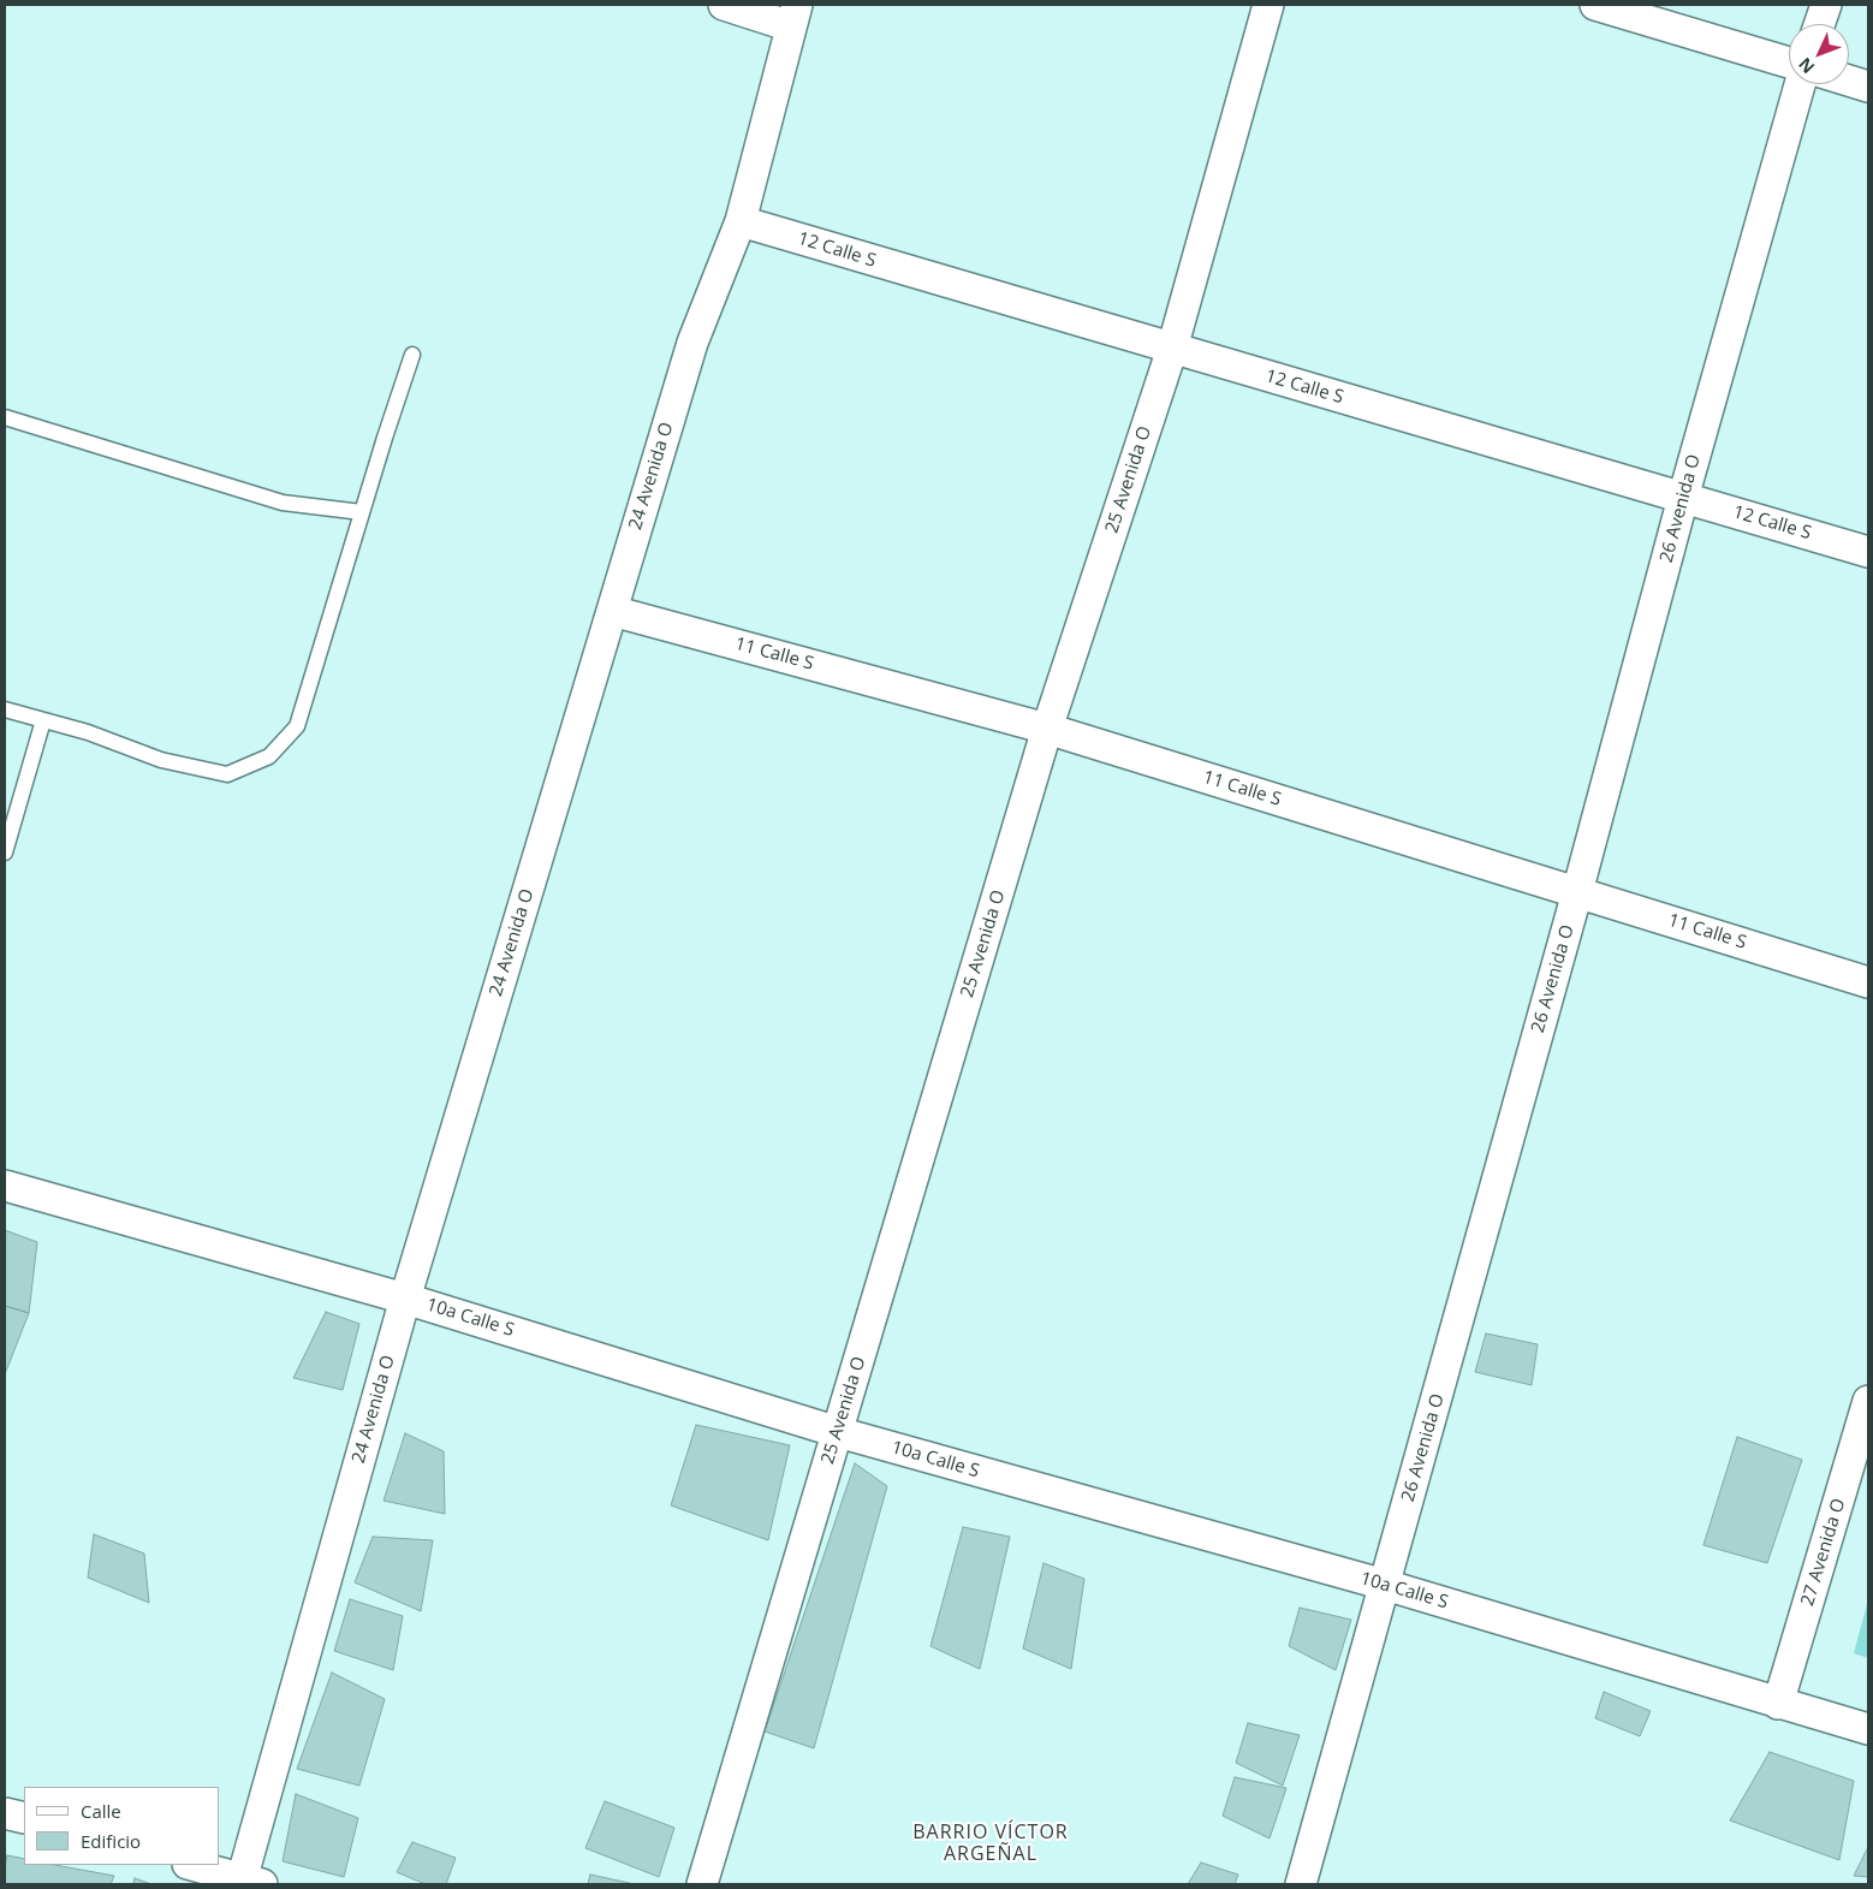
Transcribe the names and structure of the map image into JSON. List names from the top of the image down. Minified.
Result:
{"streets":{"street":["12 Calle S","24 Avenida O","25 Avenida O","26 Avenida O","11 Calle S","10a Calle S","27 Avenida O"]},"crossings":[["12 Calle S","24 Avenida O"],["12 Calle S","25 Avenida O"],["12 Calle S","26 Avenida O"],["24 Avenida O","11 Calle S"],["24 Avenida O","10a Calle S"],["25 Avenida O","11 Calle S"],["25 Avenida O","10a Calle S"],["26 Avenida O","11 Calle S"],["26 Avenida O","10a Calle S"],["10a Calle S","27 Avenida O"]],"districts":["BARRIO VÍCTOR ARGEÑAL"],"legend":["Calle","Edificio"],"north":"bottom left"}
